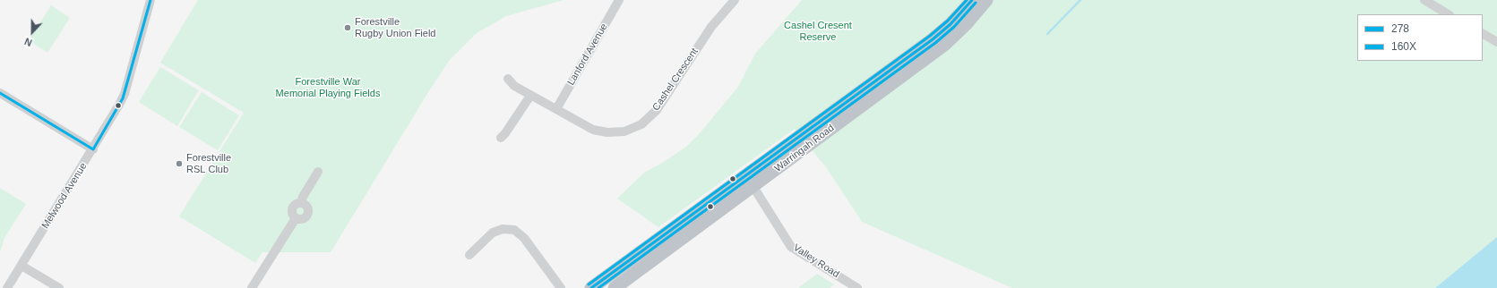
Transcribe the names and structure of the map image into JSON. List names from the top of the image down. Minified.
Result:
{"streets":{"highway":["Warringah Road","Valley Road"],"street":["Lanford Avenue","Cashel Crescent","Melwood Avenue"]},"crossings":[["Lanford Avenue","Cashel Crescent"],["Warringah Road","Valley Road"]],"parks":["Cashel Cresent Reserve","Forestville War Memorial Playing Fields"],"places":["Forestville Rugby Union Field","Forestville RSL Club"],"lines":["transit line 278","transit line 160X"],"legend":["278","160X"],"north":"bottom"}
